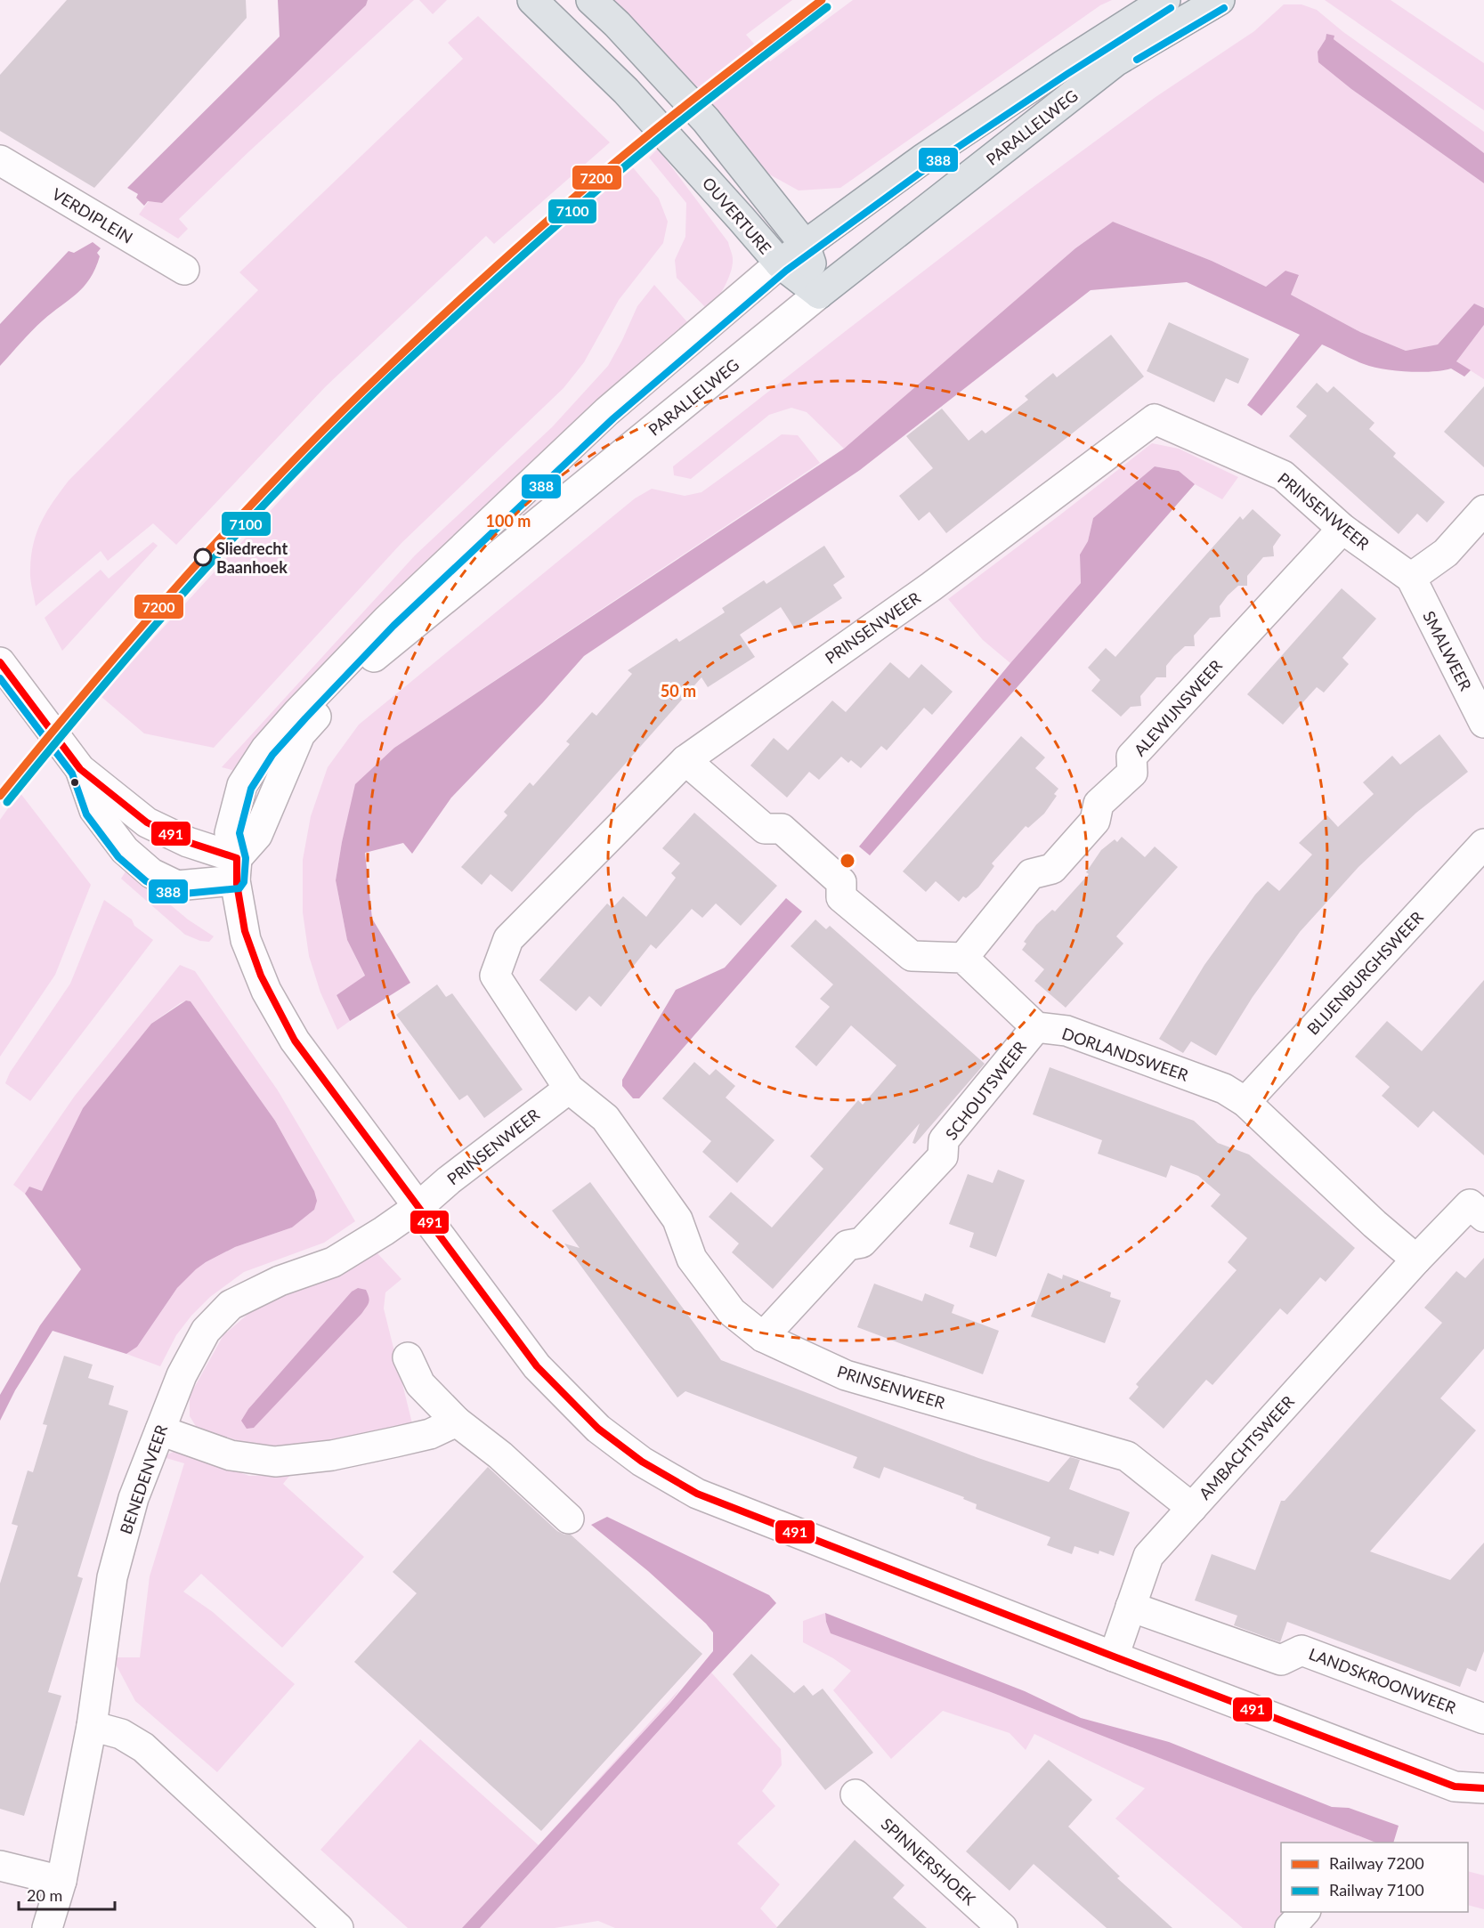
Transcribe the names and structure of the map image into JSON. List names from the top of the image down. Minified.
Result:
{"streets":{"main road":["PARALLELWEG","OUVERTURE"],"street":["VERDIPLEIN","PRINSENWEER","SMALWEER","ALEWIJNSWEER","BLIJENBURGHSWEER","DORLANDSWEER","SCHOUTSWEER","AMBACHTSWEER","BENEDENVEER","LANDSKROONWEER","SPINNERSHOEK"]},"crossings":[["PARALLELWEG","OUVERTURE"],["PRINSENWEER","SMALWEER"],["PRINSENWEER","ALEWIJNSWEER"],["PRINSENWEER","SCHOUTSWEER"],["PRINSENWEER","AMBACHTSWEER"],["PRINSENWEER","BENEDENVEER"],["BLIJENBURGHSWEER","DORLANDSWEER"],["DORLANDSWEER","SCHOUTSWEER"],["DORLANDSWEER","AMBACHTSWEER"],["AMBACHTSWEER","LANDSKROONWEER"]],"places":["Sliedrecht Baanhoek"],"lines":["rail line 7200","rail line 7100","transit line 388","transit line 491"],"legend":["Railway 7200","Railway 7100"],"scale_bar":"20 m","rings":["100 m","50 m"]}
